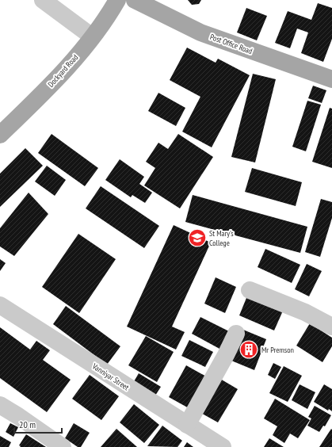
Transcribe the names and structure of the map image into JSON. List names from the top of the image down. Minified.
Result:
{"streets":{"main road":["Post Office Road","Dockyard Road"],"street":["Vanniyar Street"]},"places":{"school or university":["St Mary's College"],"building":["Mr Premson"]},"scale_bar":"20 m"}
